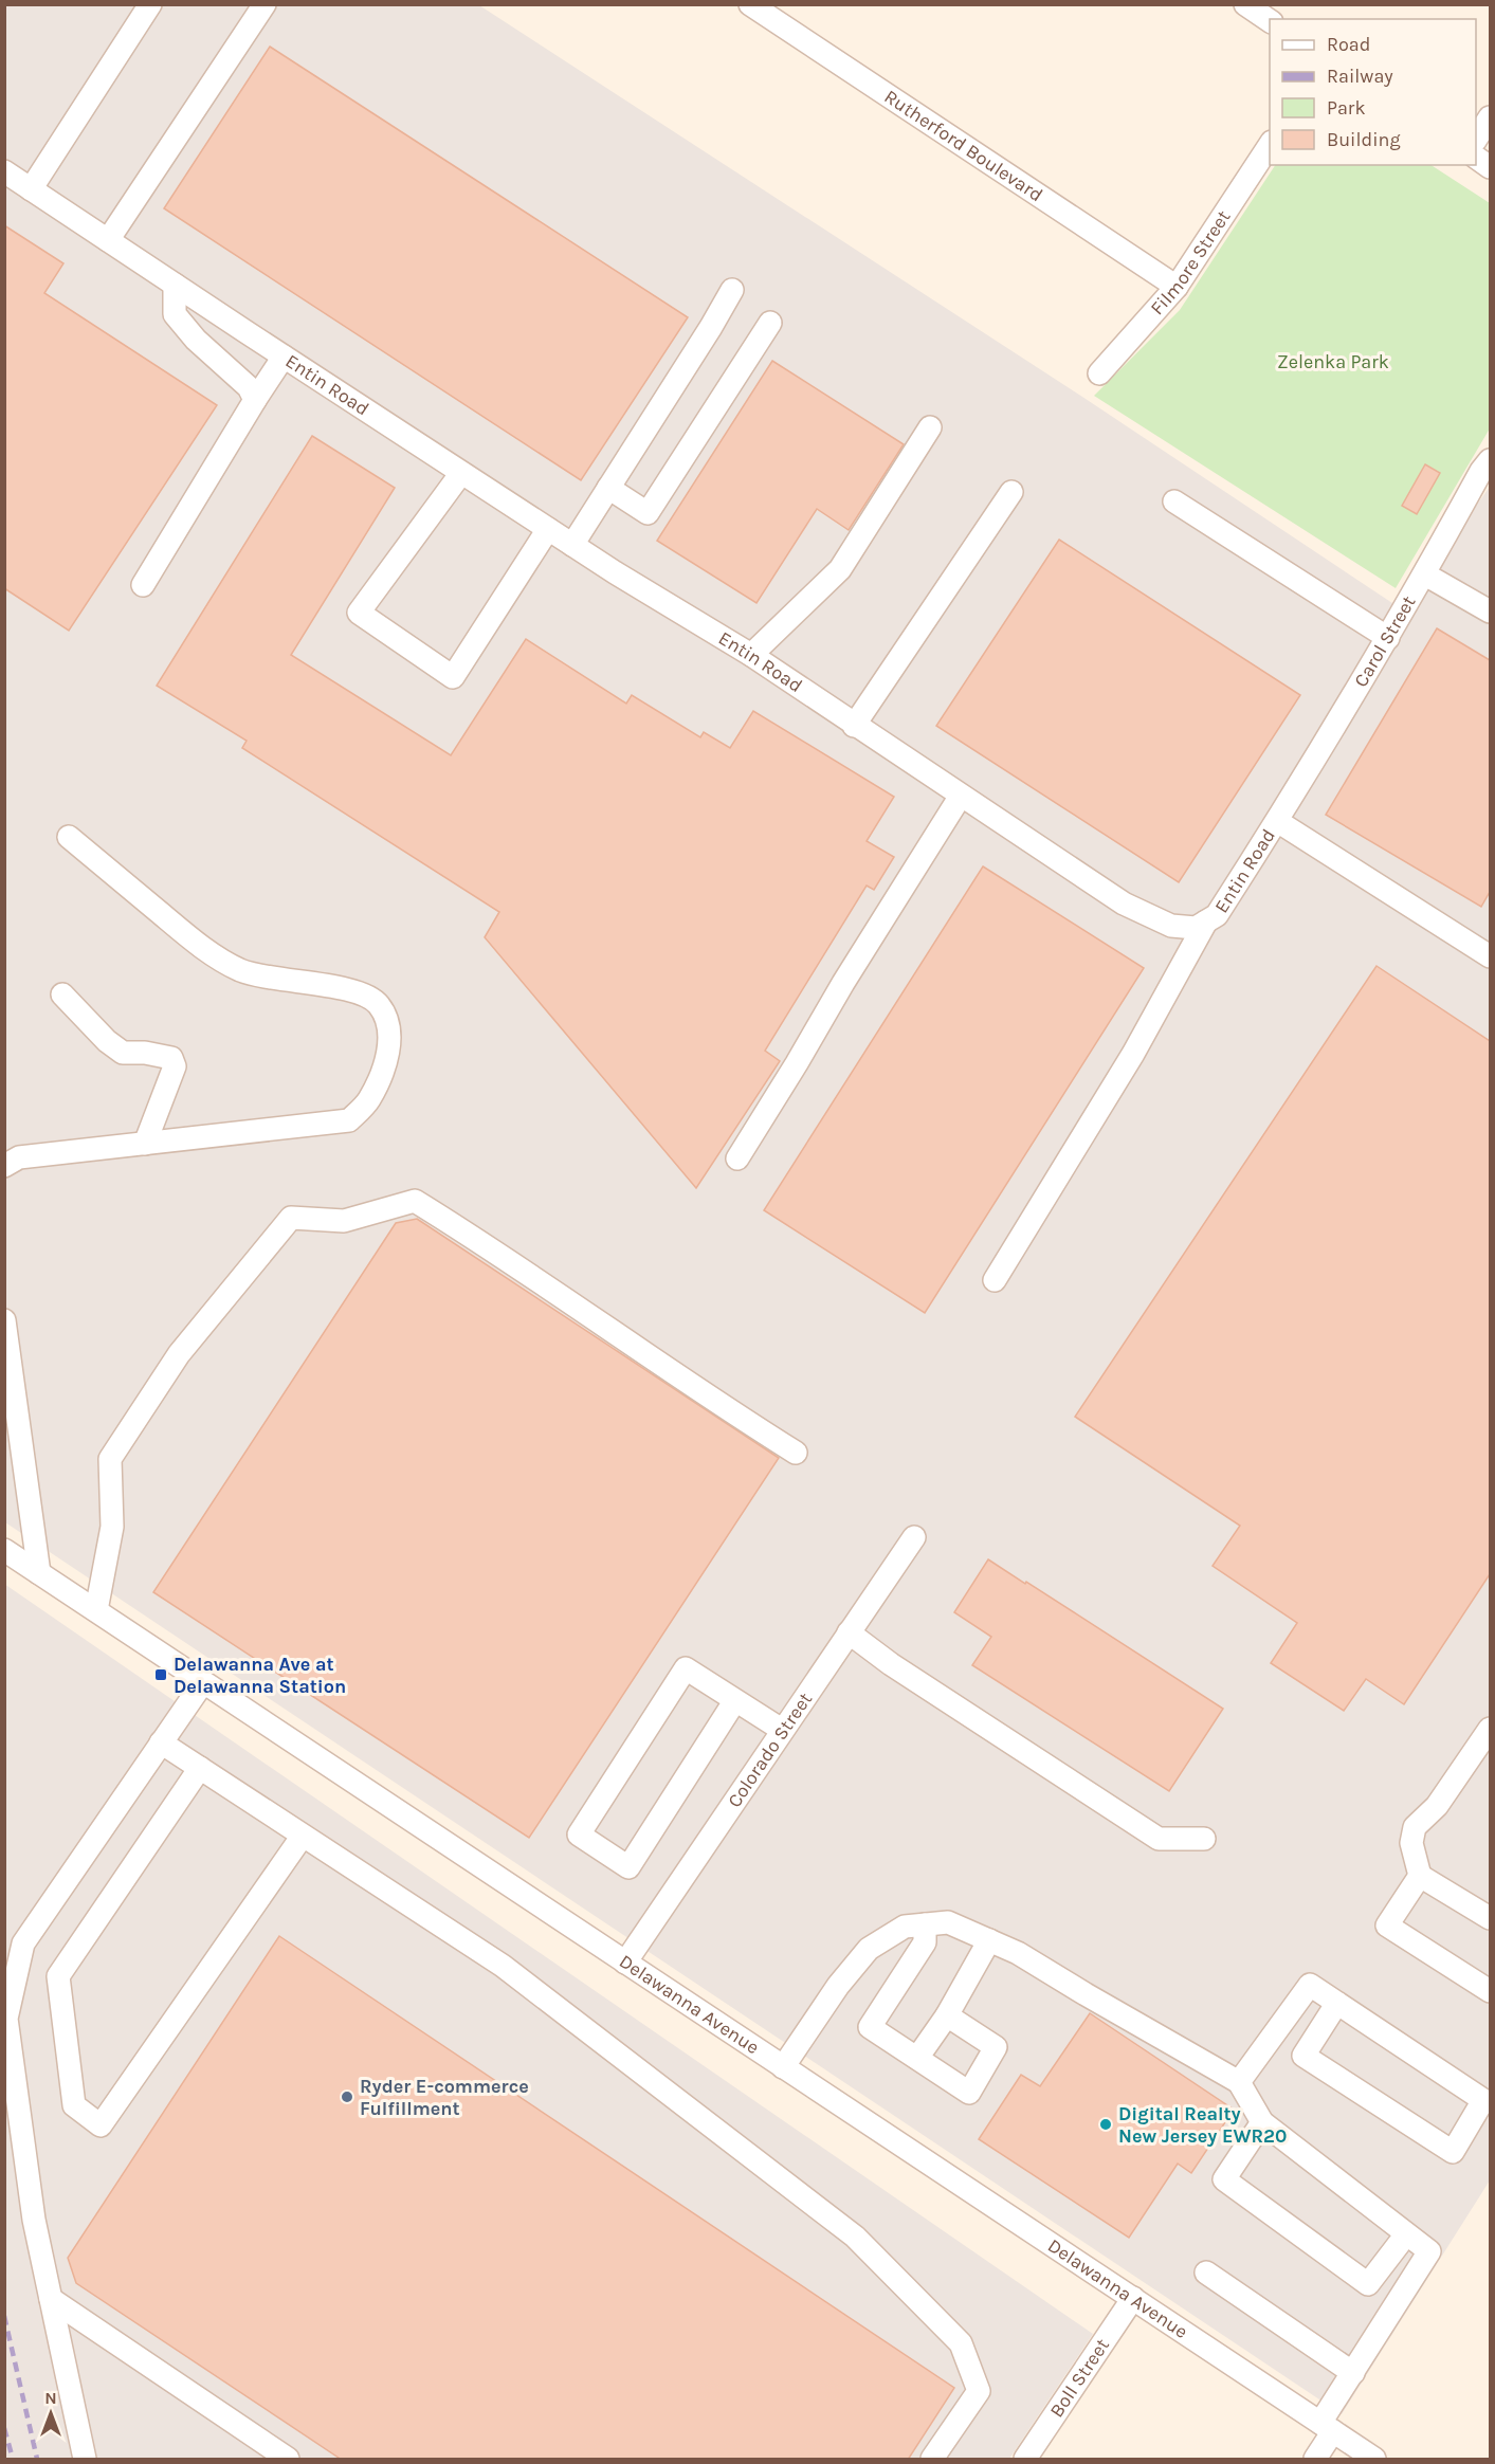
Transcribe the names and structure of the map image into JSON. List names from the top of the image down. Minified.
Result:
{"streets":{"street":["Rutherford Boulevard","Filmore Street","Entin Road","Carol Street","Colorado Street","Delawanna Avenue","Boll Street"]},"crossings":[["Rutherford Boulevard","Filmore Street"],["Entin Road","Carol Street"],["Colorado Street","Delawanna Avenue"],["Delawanna Avenue","Boll Street"]],"parks":["Zelenka Park"],"places":{"transit":["Delawanna Ave at Delawanna Station"],"other":["Ryder E-commerce Fulfillment","Digital Realty New Jersey EWR20"]},"legend":["Road","Railway","Park","Building"],"north":"top"}
